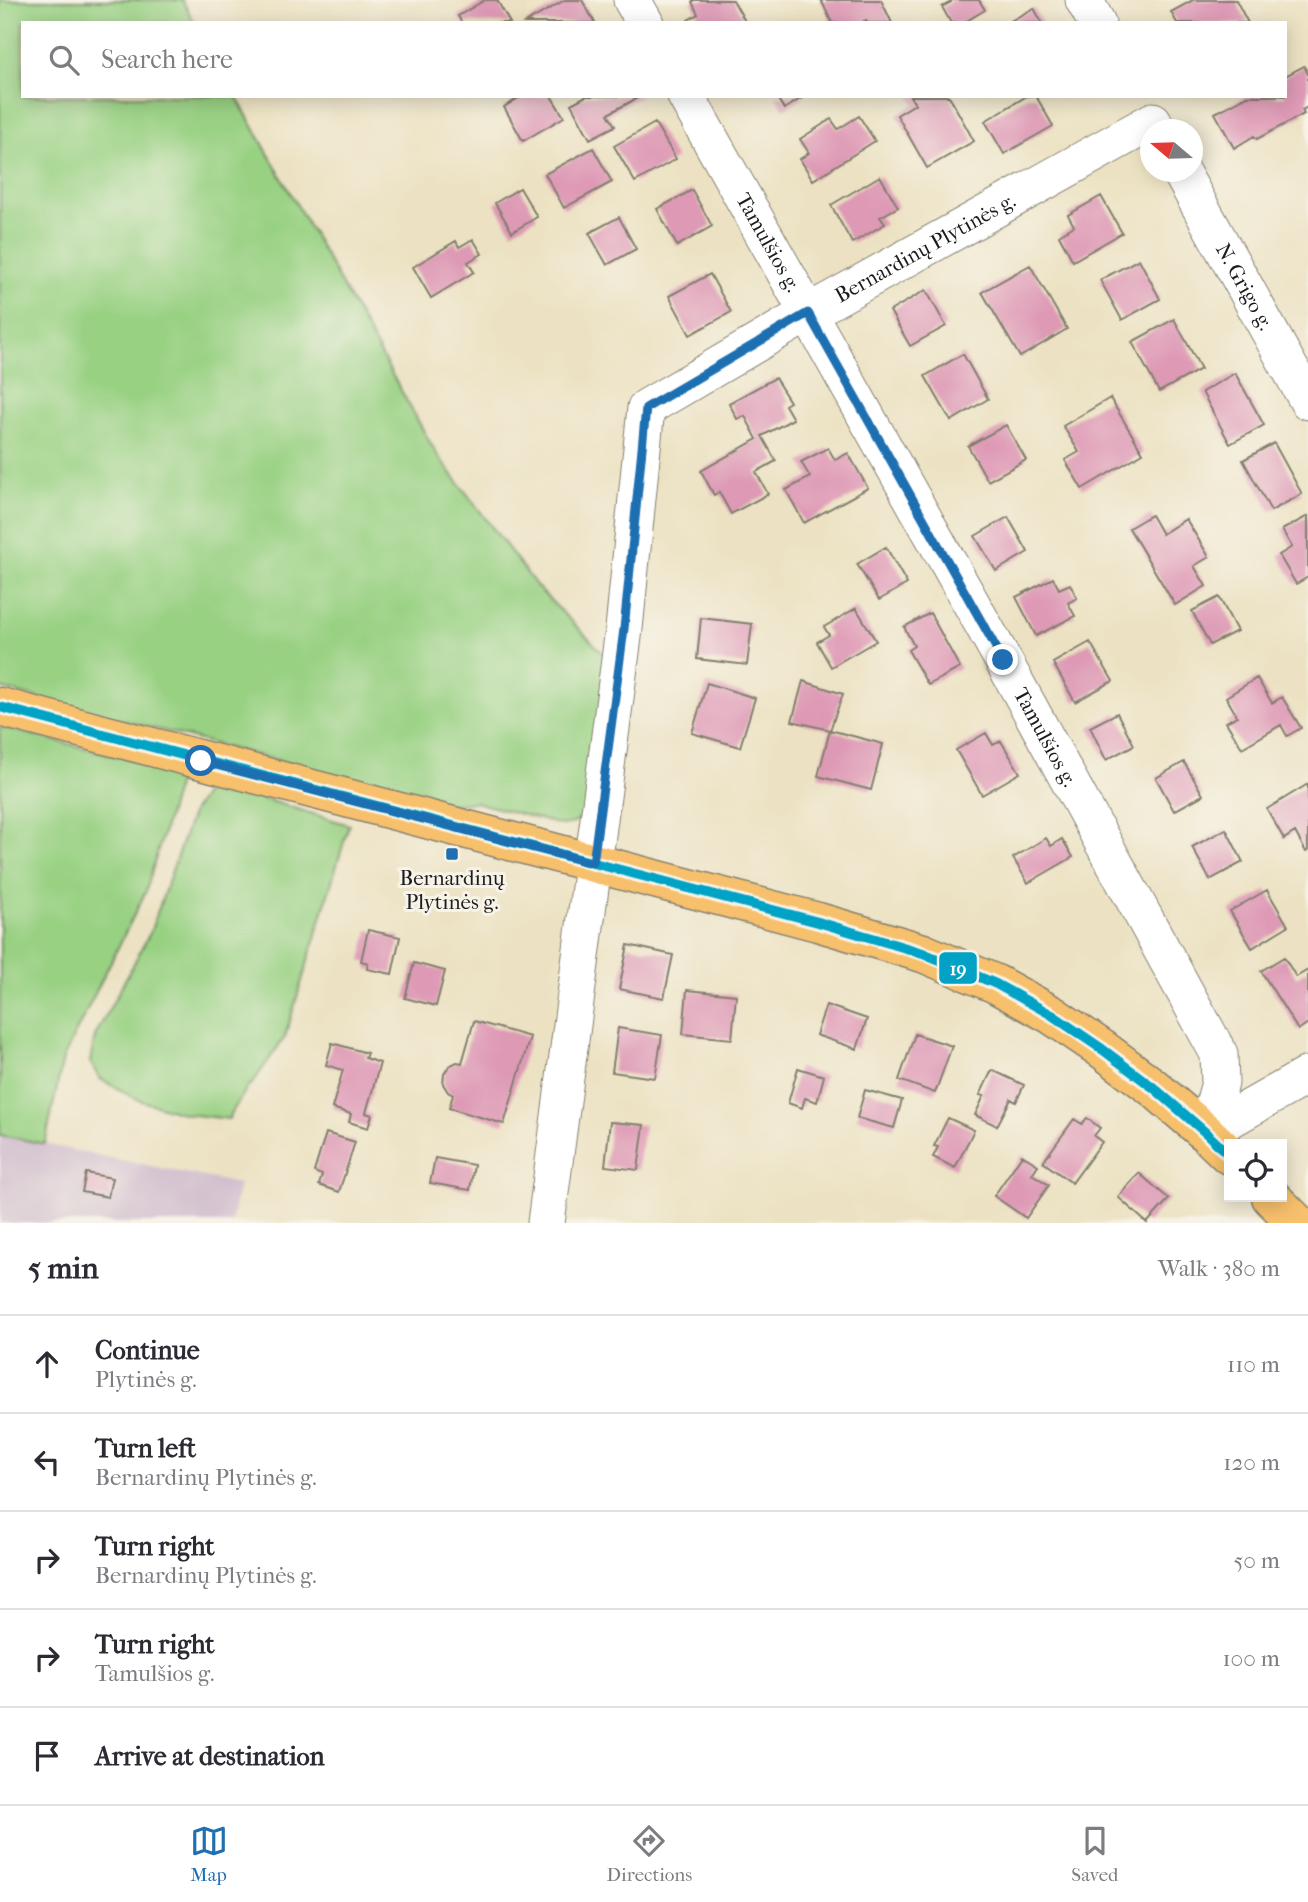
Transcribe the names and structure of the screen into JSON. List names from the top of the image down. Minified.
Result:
{"streets":{"street":["Tamulšios g.","Bernardinų Plytinės g.","N. Grigo g."]},"crossings":[["Tamulšios g.","Bernardinų Plytinės g."]],"places":{"transit":["Bernardinų Plytinės g."]},"lines":["transit line 19"],"north":"left","page":{"search":"Search here","heading":["5 min","Walk · 380 m"],"list":[["Continue","Plytinės g.","110 m"],["Turn left","Bernardinų Plytinės g.","120 m"],["Turn right","Bernardinų Plytinės g.","50 m"],["Turn right","Tamulšios g.","100 m"],"Arrive at destination"],"nav":["Map","Directions","Saved"]}}
